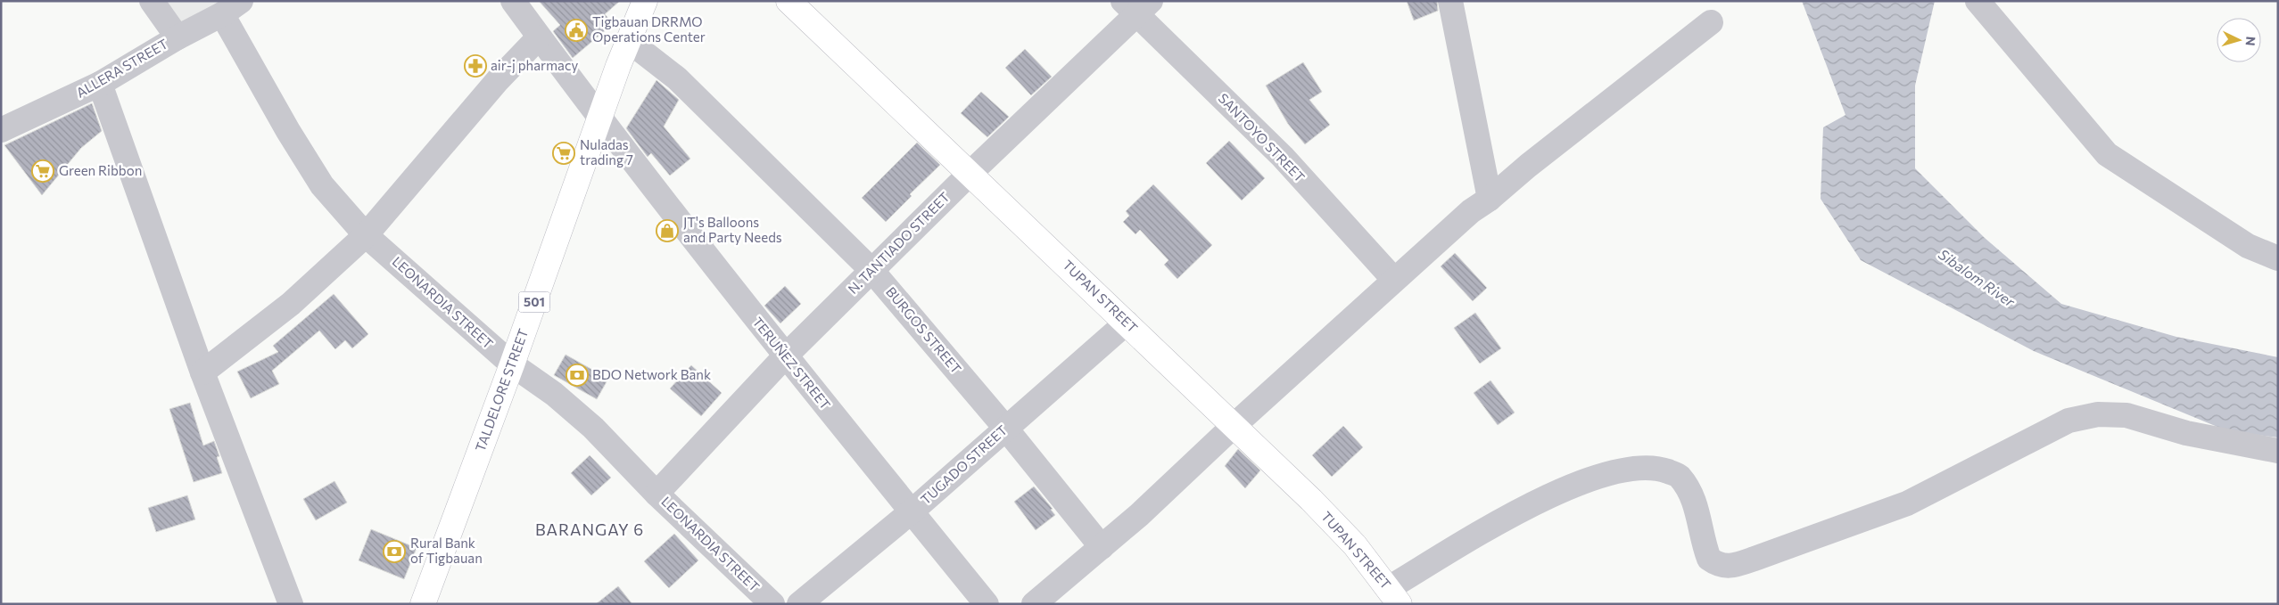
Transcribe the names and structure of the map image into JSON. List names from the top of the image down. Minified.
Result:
{"streets":{"main road":["TUPAN STREET","501","TALDELORE STREET"],"street":["ALLERA STREET","SANTOYO STREET","N. TANTIADO STREET","LEONARDIA STREET","BURGOS STREET","TERUÑEZ STREET","TUGADO STREET"]},"crossings":[["ALLERA STREET","LEONARDIA STREET"],["SANTOYO STREET","N. TANTIADO STREET"],["N. TANTIADO STREET","TUPAN STREET"],["N. TANTIADO STREET","LEONARDIA STREET"],["N. TANTIADO STREET","BURGOS STREET"],["N. TANTIADO STREET","TERUÑEZ STREET"],["TUPAN STREET","TUGADO STREET"],["LEONARDIA STREET","TALDELORE STREET"],["BURGOS STREET","TALDELORE STREET"],["BURGOS STREET","TUGADO STREET"],["TERUÑEZ STREET","TALDELORE STREET"],["TERUÑEZ STREET","TUGADO STREET"]],"districts":["BARANGAY 6"],"water":["Sibalom River"],"places":{"public building":["Tigbauan DRRMO Operations Center"],"pharmacy":["air-j pharmacy"],"supermarket":["Nuladas trading 7","Green Ribbon"],"shop":["JT's Balloons and Party Needs"],"bank":["BDO Network Bank","Rural Bank of Tigbauan"]},"north":"right"}
